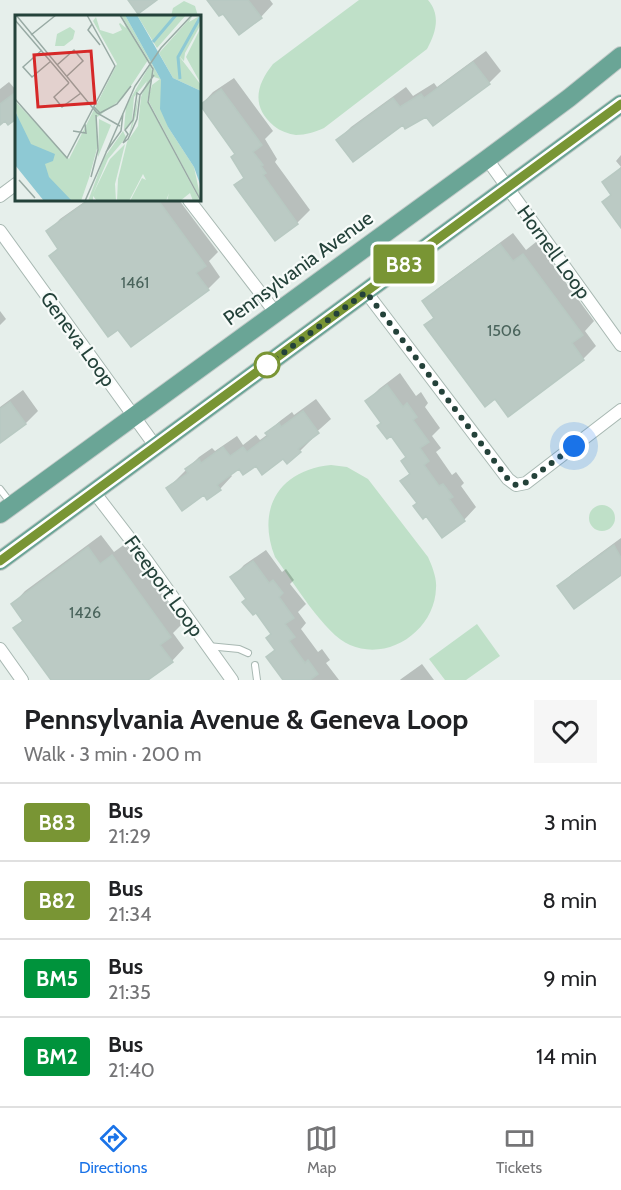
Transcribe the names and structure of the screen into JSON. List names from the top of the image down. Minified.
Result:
{"streets":{"main road":["Pennsylvania Avenue"],"street":["Hornell Loop","Geneva Loop","Freeport Loop"]},"crossings":[["Hornell Loop","Pennsylvania Avenue"],["Pennsylvania Avenue","Geneva Loop"]],"lines":["bus line B83"],"house_numbers":["1461","1506","1426"],"page":{"on_map":"B83","heading":["Pennsylvania Avenue & Geneva Loop","Walk · 3 min · 200 m"],"list":[{"mark":"B83","name":"Bus","note":"21:29","value":"3 min"},{"mark":"B82","name":"Bus","note":"21:34","value":"8 min"},{"mark":"BM5","name":"Bus","note":"21:35","value":"9 min"},{"mark":"BM2","name":"Bus","note":"21:40","value":"14 min"}],"tabs":["Directions","Map","Tickets"]}}
